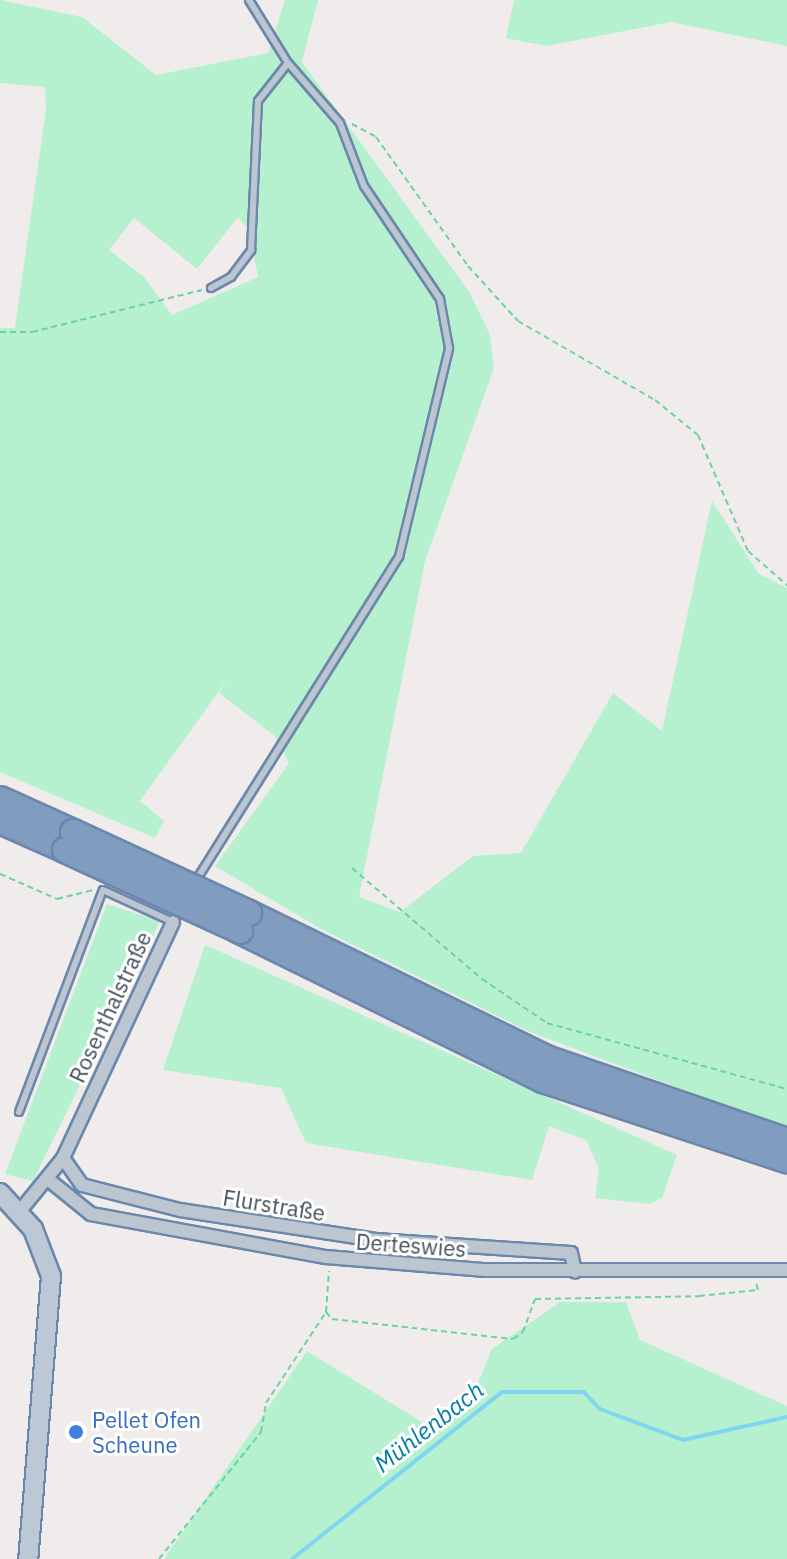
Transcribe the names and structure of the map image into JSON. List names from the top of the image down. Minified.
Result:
{"streets":{"street":["Rosenthalstraße","Flurstraße","Derteswies"]},"crossings":[["Rosenthalstraße","Flurstraße"],["Rosenthalstraße","Derteswies"],["Flurstraße","Derteswies"]],"water":["Mühlenbach"],"places":["Pellet Ofen Scheune"]}
